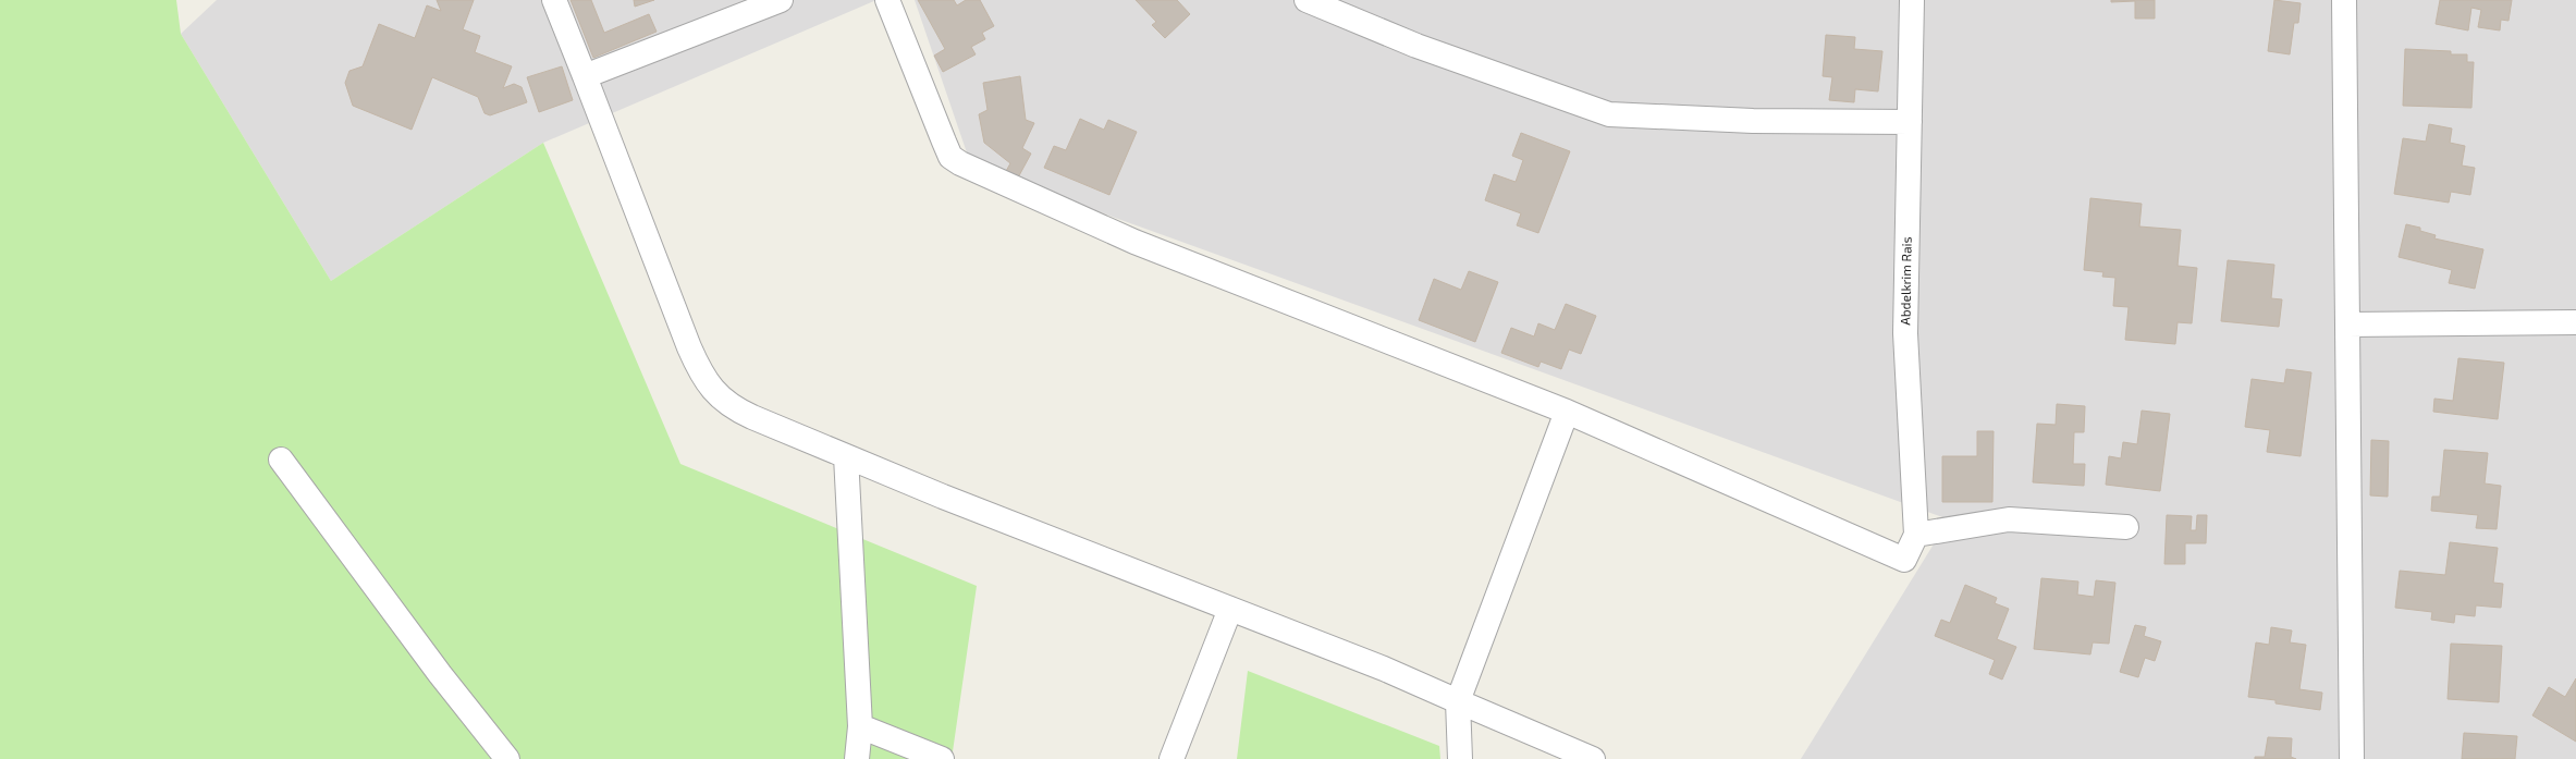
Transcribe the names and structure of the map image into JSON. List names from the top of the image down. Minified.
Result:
{"streets":{"street":["Abdelkrim Rais"]}}
